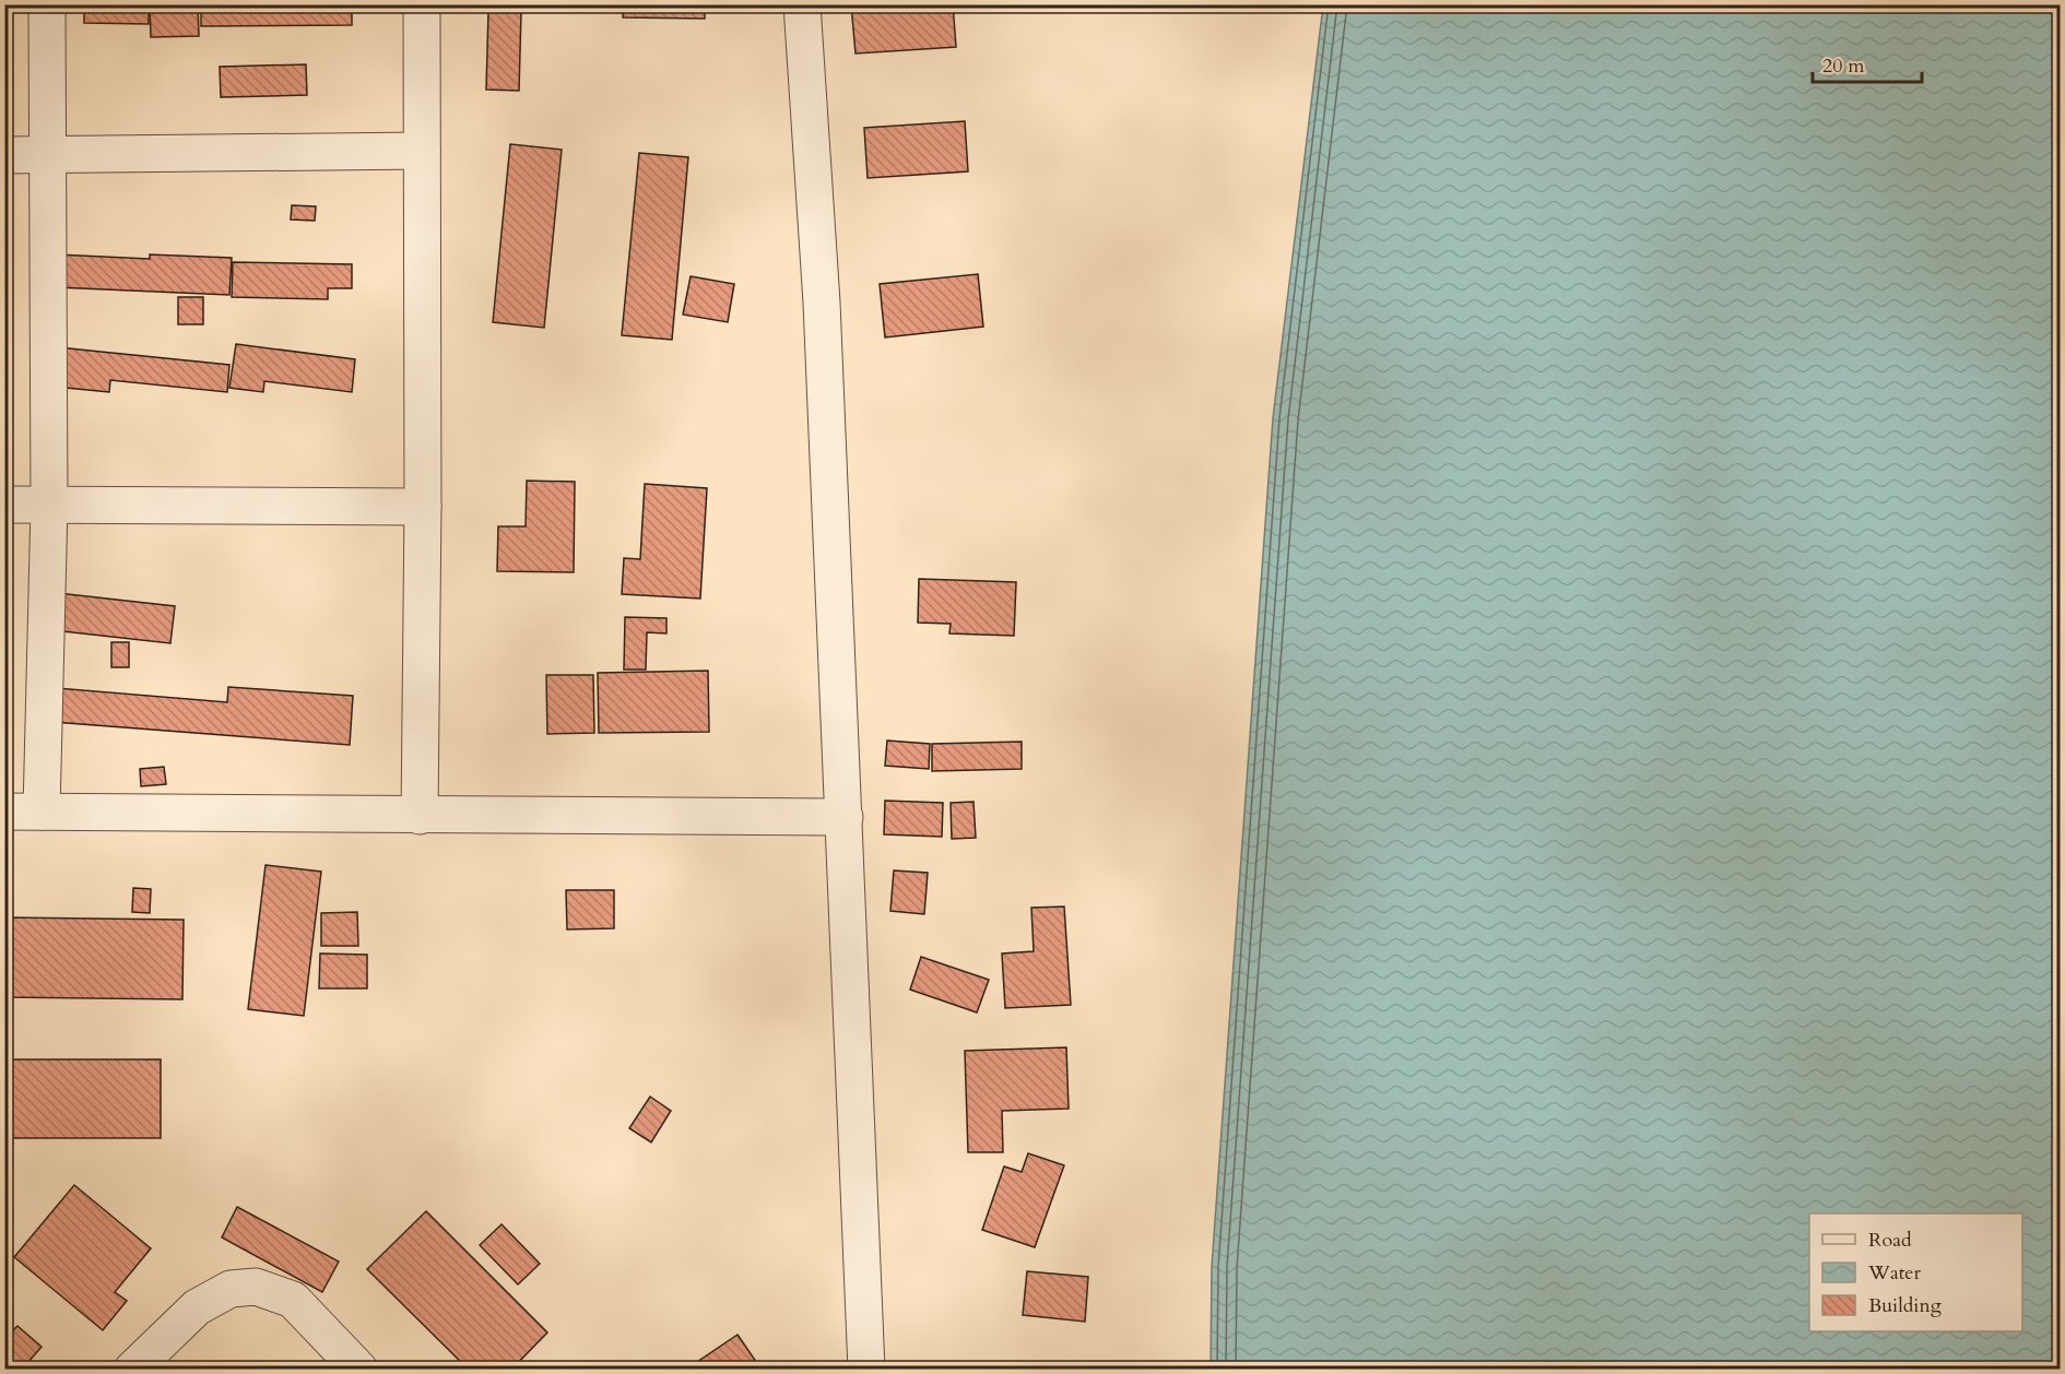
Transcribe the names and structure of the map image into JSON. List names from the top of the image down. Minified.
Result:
{"legend":["Road","Water","Building"],"scale_bar":"20 m"}
